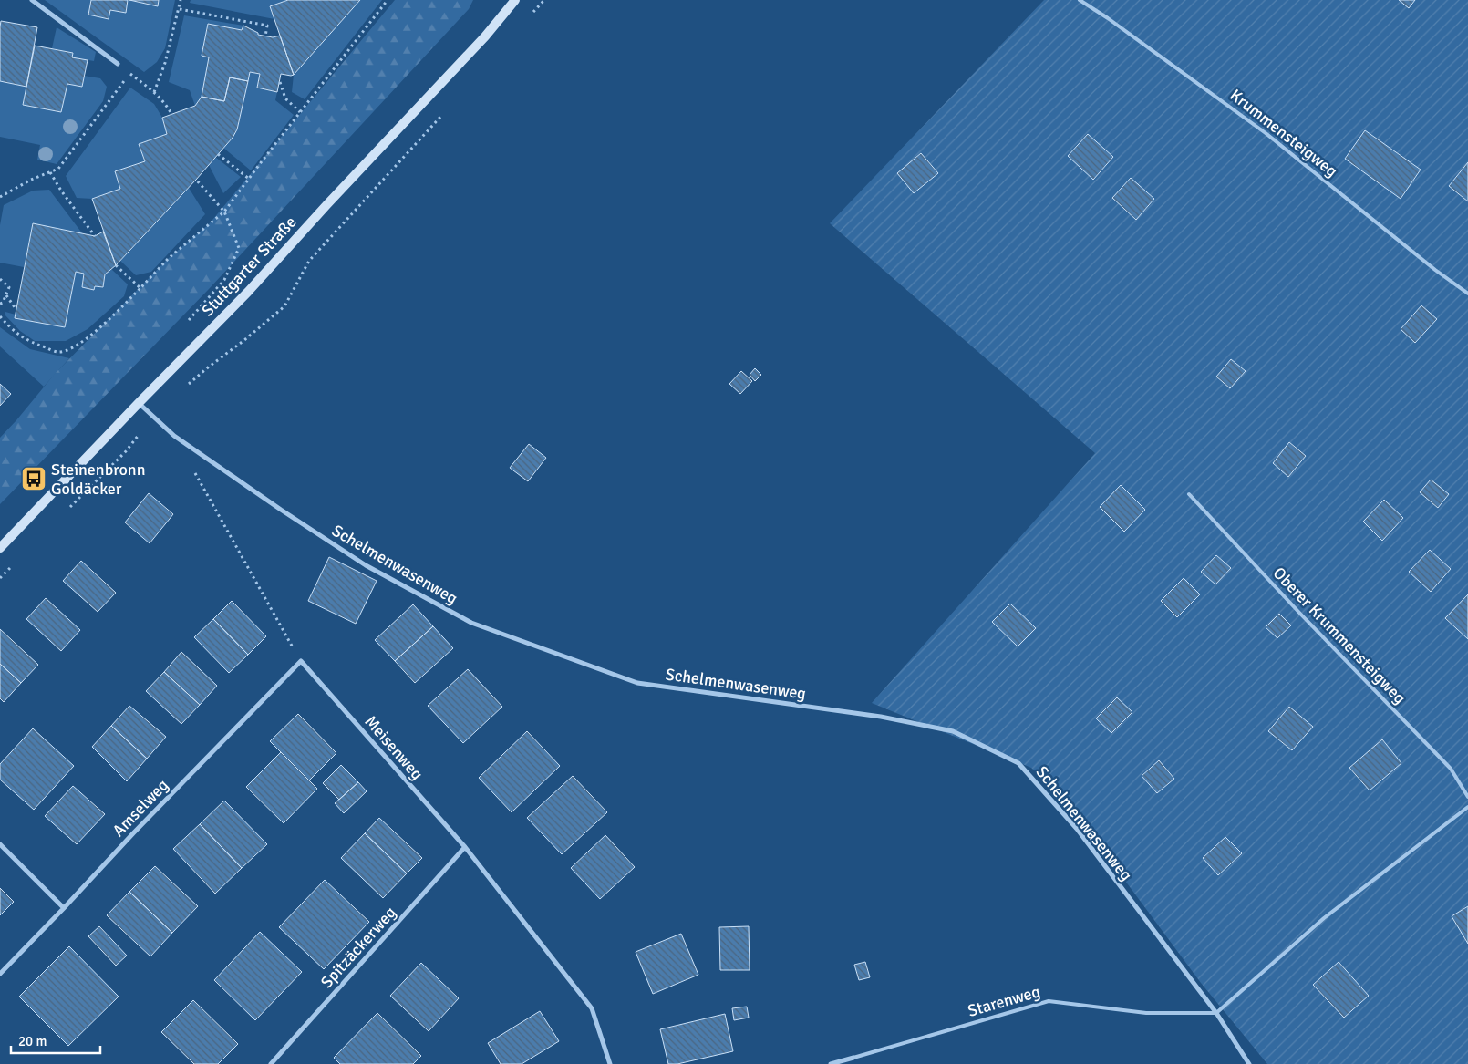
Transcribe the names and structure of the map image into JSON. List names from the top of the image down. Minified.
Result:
{"streets":{"main road":["Stuttgarter Straße"],"street":["Schelmenwasenweg","Meisenweg","Amselweg","Spitzäckerweg","Starenweg"],"lane":["Krummensteigweg","Oberer Krummensteigweg"]},"crossings":[["Stuttgarter Straße","Schelmenwasenweg"],["Schelmenwasenweg","Starenweg"],["Meisenweg","Amselweg"],["Meisenweg","Spitzäckerweg"]],"places":{"bus stop":["Steinenbronn Goldäcker"]},"scale_bar":"20 m"}
